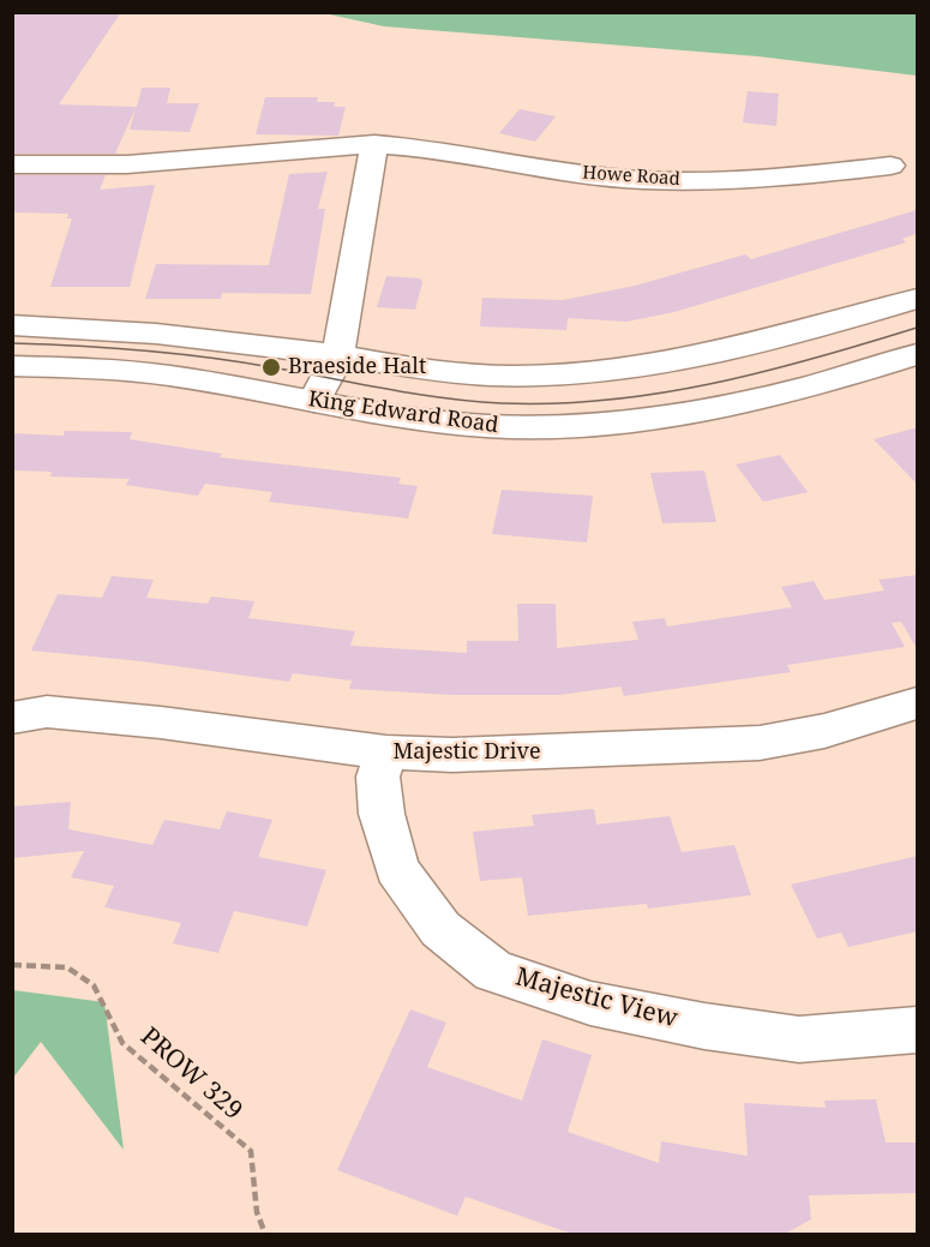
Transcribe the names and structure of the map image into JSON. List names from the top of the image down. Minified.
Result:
{"streets":{"street":["Howe Road","King Edward Road","Majestic Drive","Majestic View"],"path":["PROW 329"]},"crossings":[["Majestic Drive","Majestic View"]],"places":["Braeside Halt"]}
